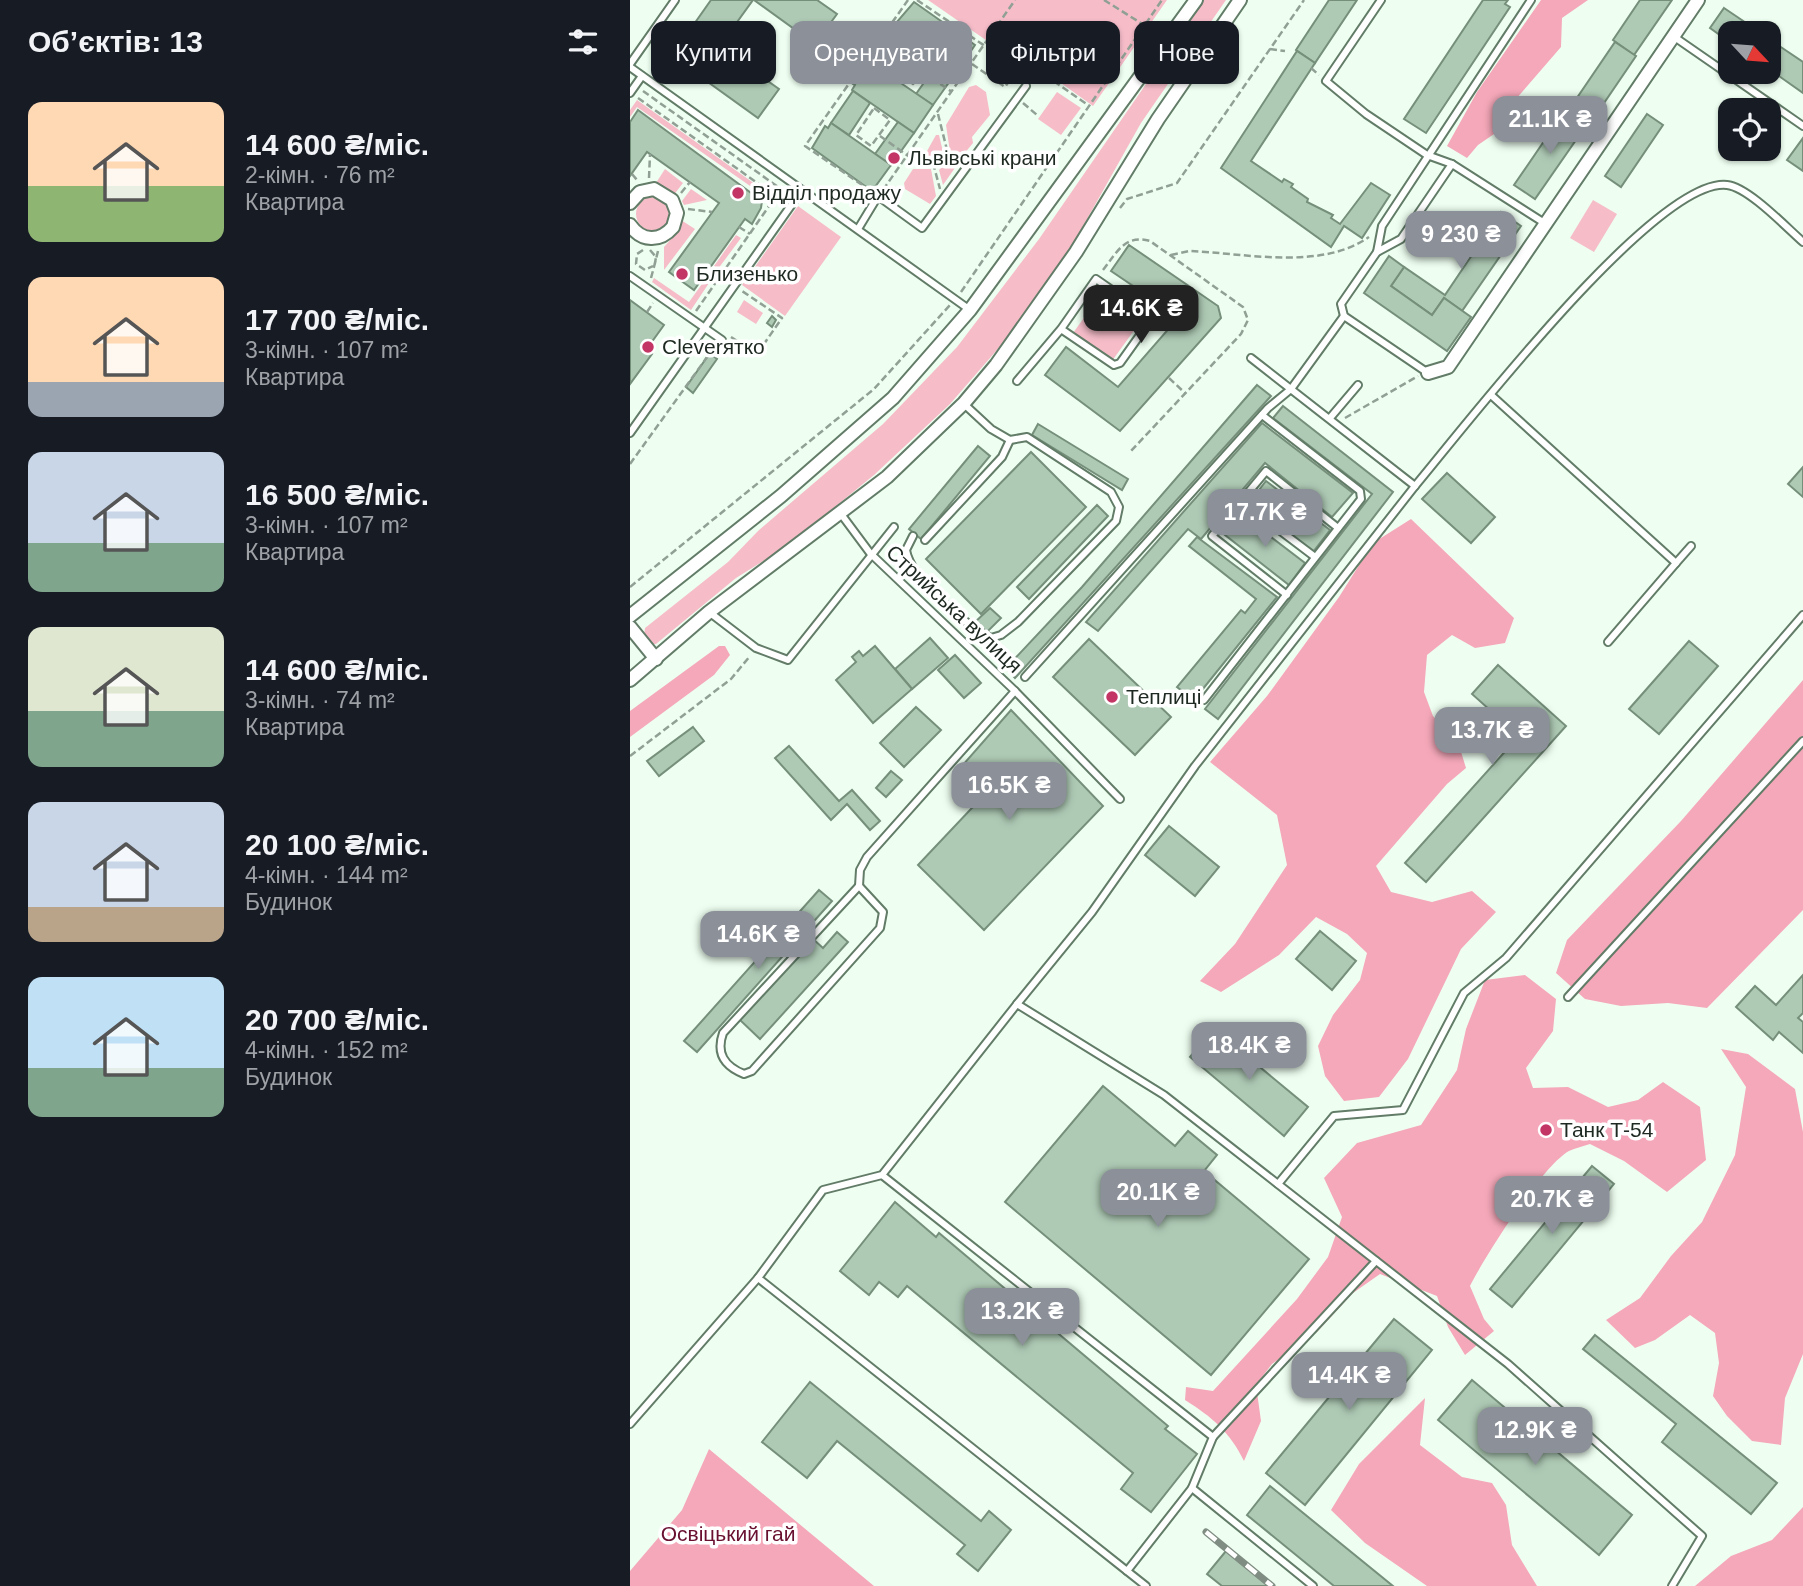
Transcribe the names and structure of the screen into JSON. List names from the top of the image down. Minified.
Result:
{"streets":{"lane":["Стрийська вулиця"]},"parks":["Освіцький гай"],"places":["Львівські крани","Відділ продажу","Близенько","Cleverятко","Теплиці","Танк Т-54"],"north":"bottom right","page":{"heading":"Об’єктів: 13","chip":["Купити","Орендувати","Фільтри","Нове"],"list":[{"name":"14 600 ₴/міс.","note":"2-кімн. · 76 m² · Квартира"},{"name":"17 700 ₴/міс.","note":"3-кімн. · 107 m² · Квартира"},{"name":"16 500 ₴/міс.","note":"3-кімн. · 107 m² · Квартира"},{"name":"14 600 ₴/міс.","note":"3-кімн. · 74 m² · Квартира"},{"name":"20 100 ₴/міс.","note":"4-кімн. · 144 m² · Будинок"},{"name":"20 700 ₴/міс.","note":"4-кімн. · 152 m² · Будинок"}],"price":["21.1K ₴","9 230 ₴","14.6K ₴","17.7K ₴","13.7K ₴","16.5K ₴","14.6K ₴","18.4K ₴","20.1K ₴","20.7K ₴","13.2K ₴","14.4K ₴","12.9K ₴"]}}
